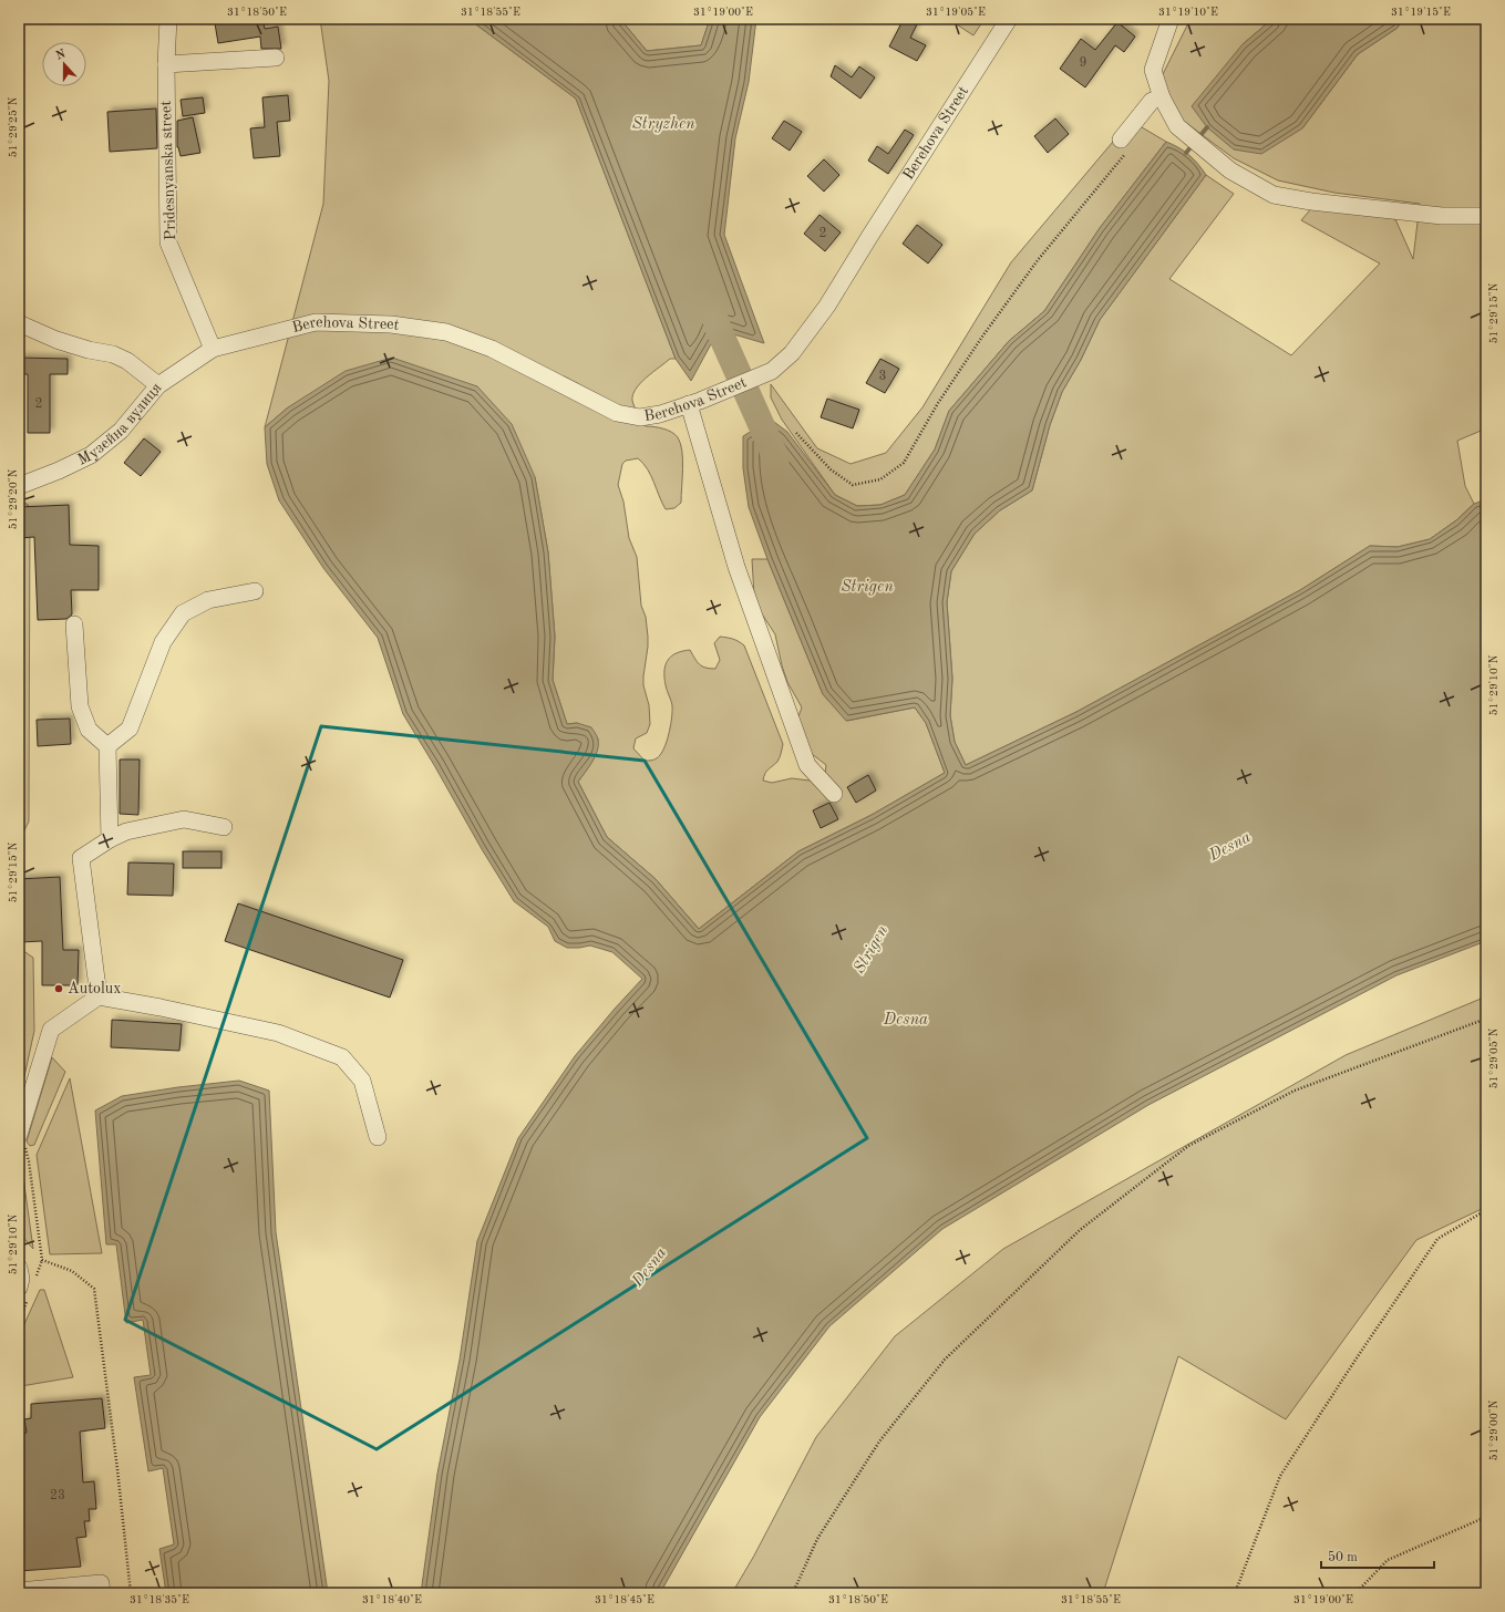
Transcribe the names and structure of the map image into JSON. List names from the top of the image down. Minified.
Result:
{"streets":{"street":["Berehova Street","Pridesnyanska street","Музейна вулиця"]},"crossings":[["Berehova Street","Pridesnyanska street"],["Berehova Street","Музейна вулиця"],["Pridesnyanska street","Музейна вулиця"]],"water":["Stryzhen","Strigen","Desna"],"places":["Autolux"],"house_numbers":["9","2","3","2","23"],"scale_bar":"50 m","north":"top","coordinates":["31°18'50\"E","31°18'55\"E","31°19'00\"E","31°19'05\"E","31°19'10\"E","31°19'15\"E","51°29'25\"N","51°29'15\"N","51°29'20\"N","51°29'10\"N","51°29'05\"N","51°29'00\"N","31°18'35\"E","31°18'40\"E","31°18'45\"E"]}
